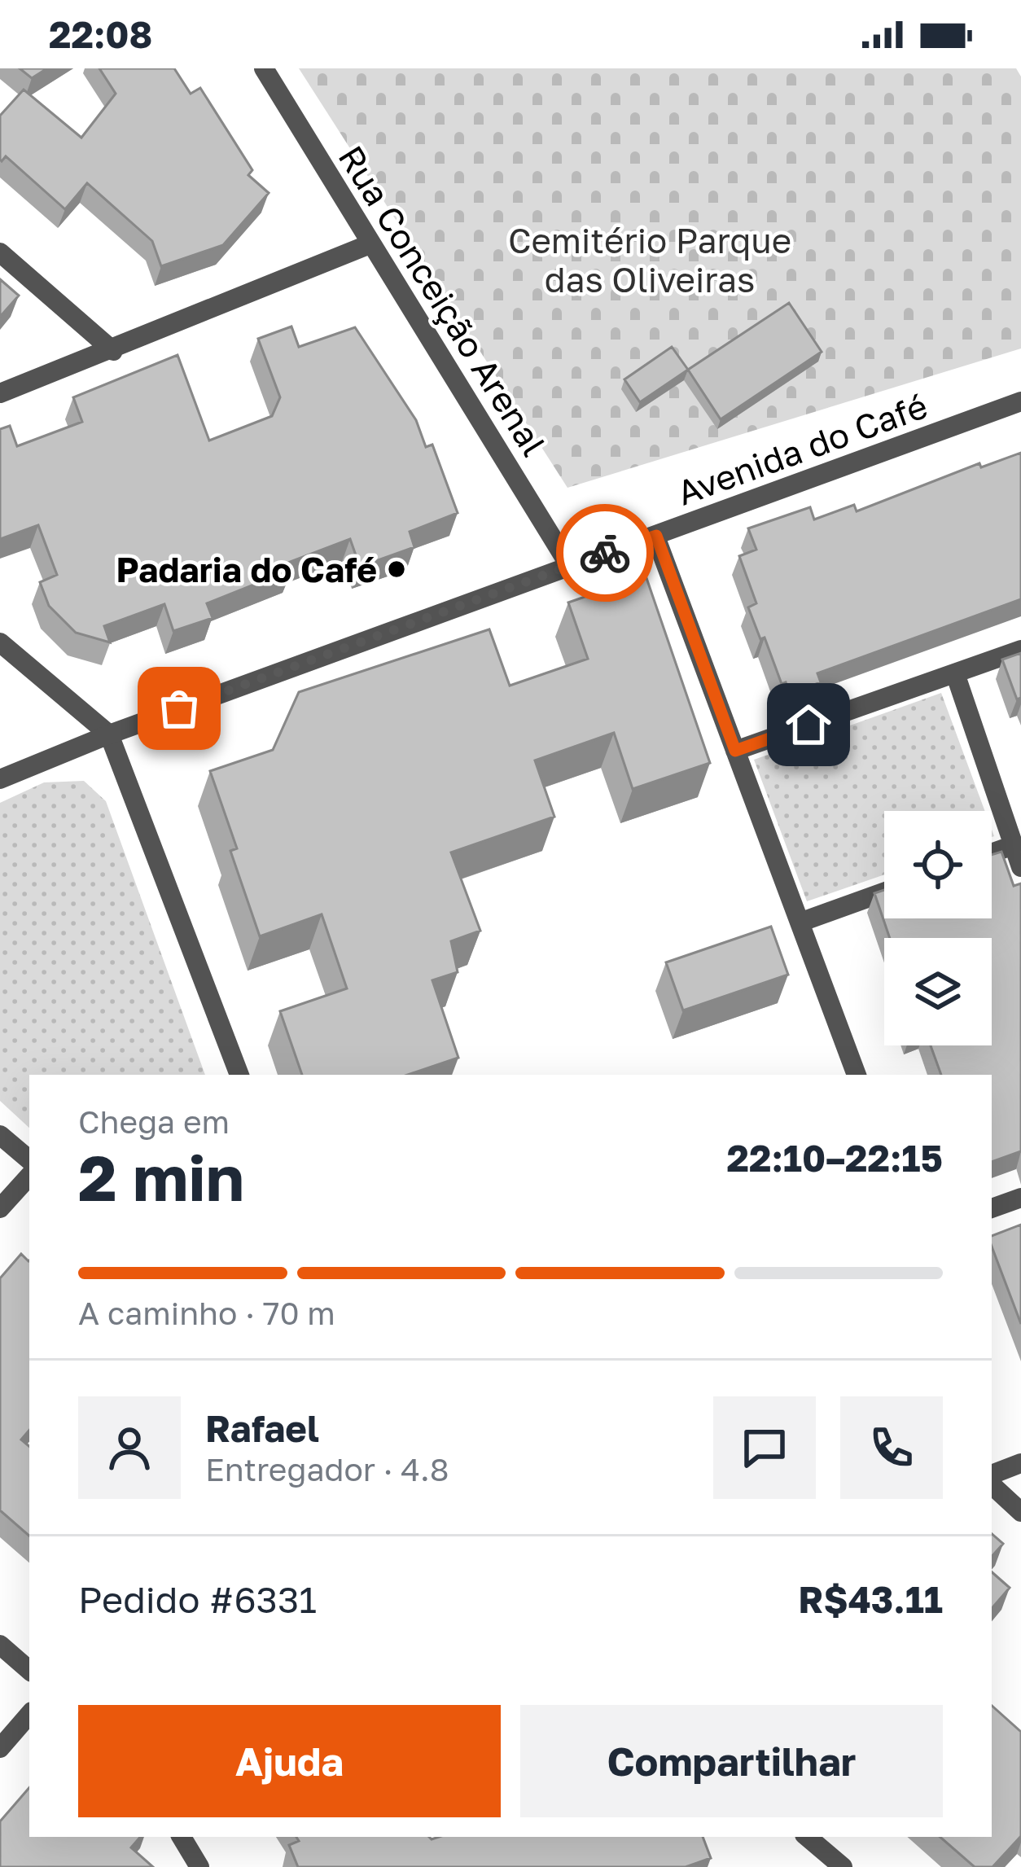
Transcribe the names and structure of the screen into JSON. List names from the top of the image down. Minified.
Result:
{"streets":{"street":["Rua Conceição Arenal","Avenida do Café"]},"crossings":[["Rua Conceição Arenal","Avenida do Café"]],"parks":["Cemitério Parque das Oliveiras"],"places":["Padaria do Café"],"page":{"status":"22:08","heading":["2 min","Chega em","22:10–22:15"],"panel":["Rafael","Entregador · 4.8","Pedido #6331","R$43.11"],"bar":"A caminho · 70 m","buttons":["Ajuda","Compartilhar"]}}
